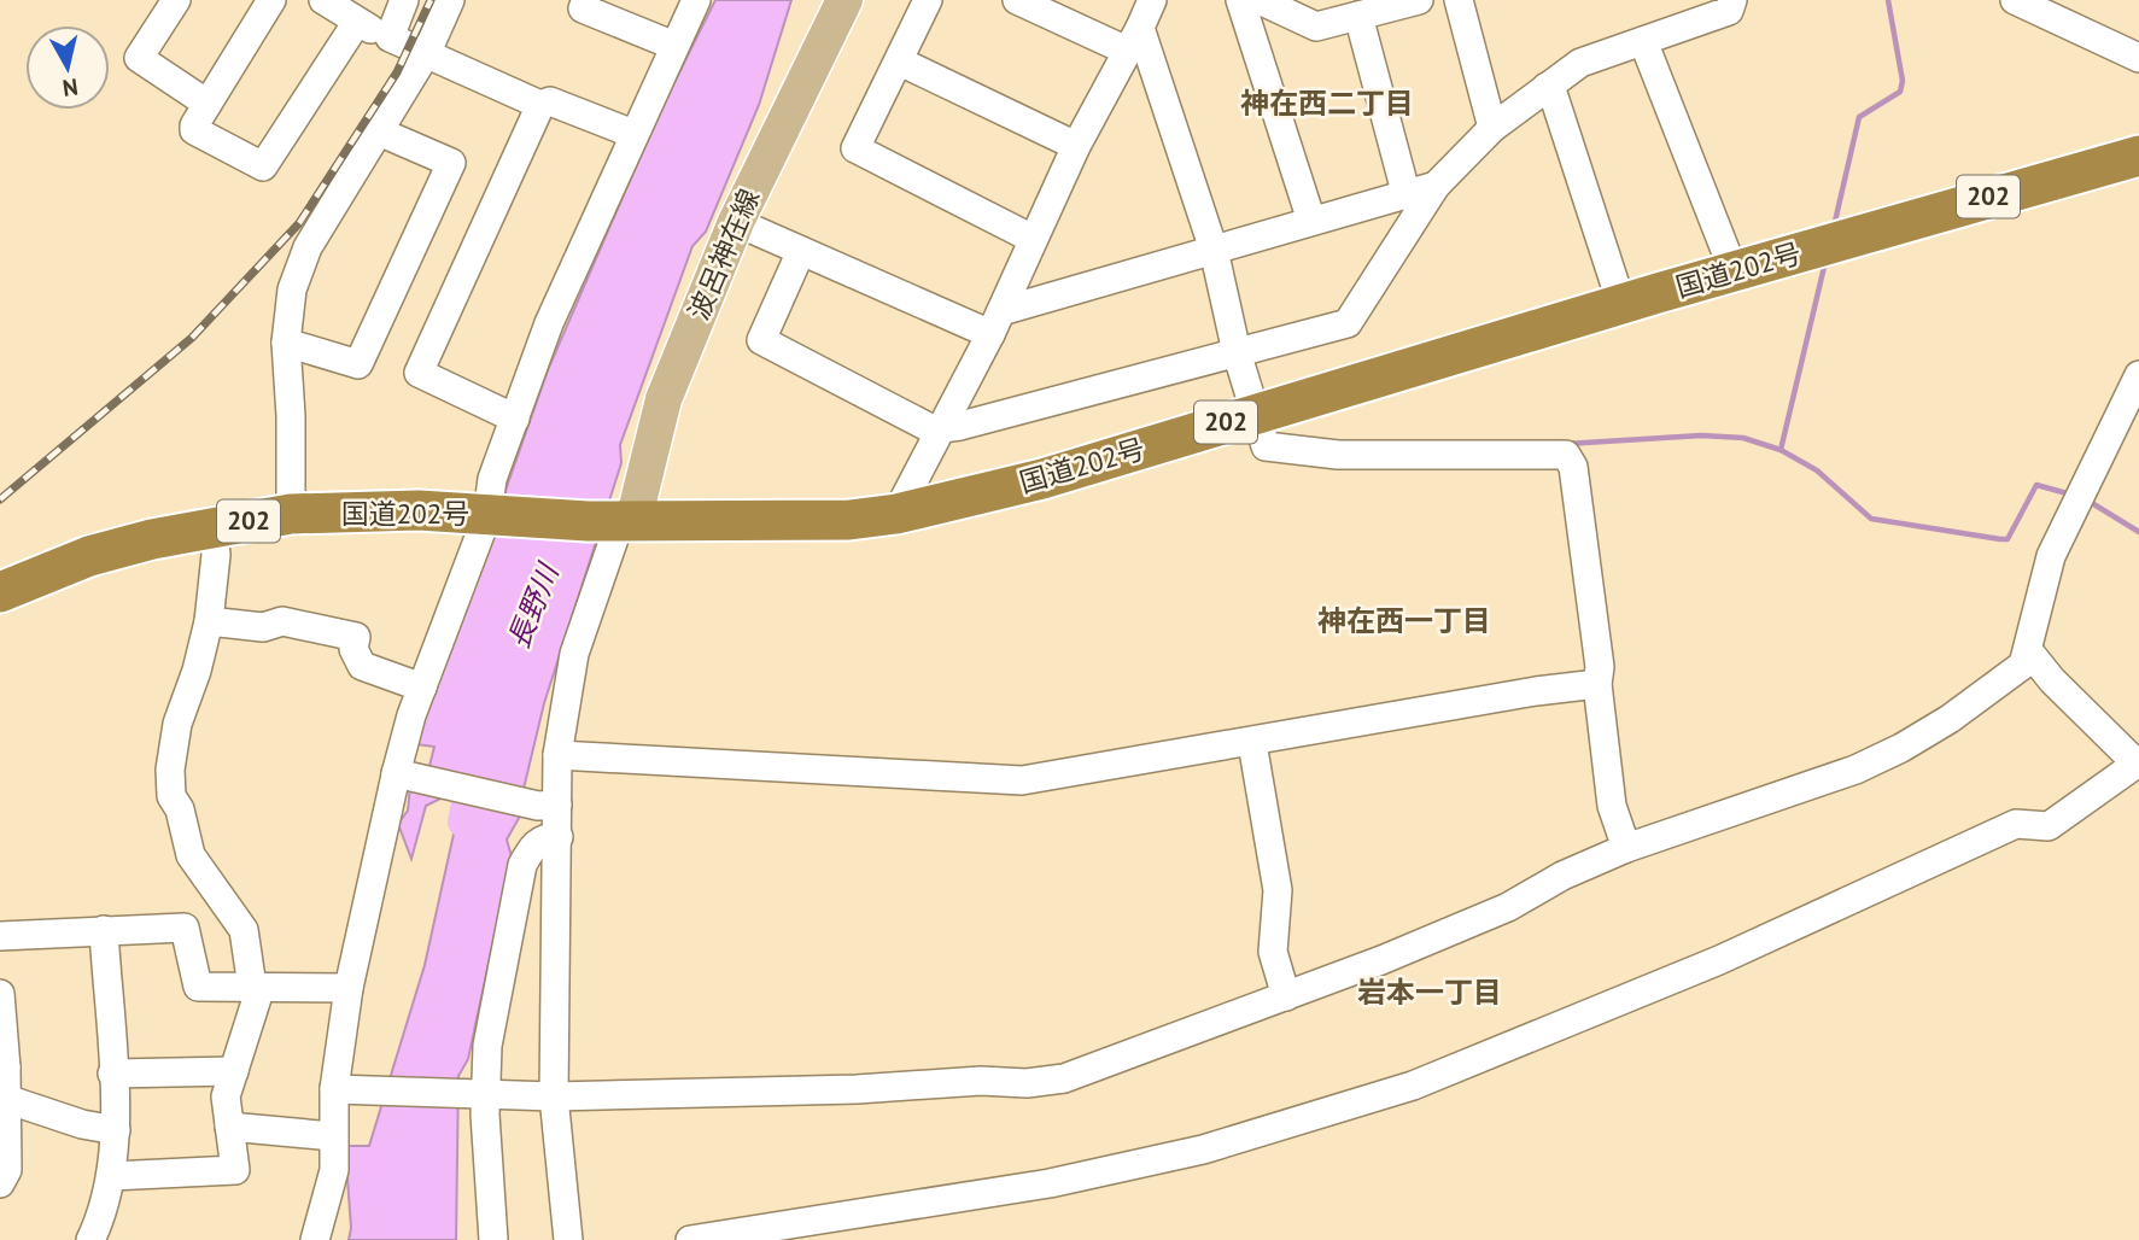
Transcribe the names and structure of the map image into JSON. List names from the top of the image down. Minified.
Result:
{"streets":{"highway":["202","国道202号"],"main road":["波呂神在線"]},"crossings":[["波呂神在線","国道202号"]],"districts":["神在西二丁目","神在西一丁目","岩本一丁目"],"water":["長野川"],"north":"bottom"}
